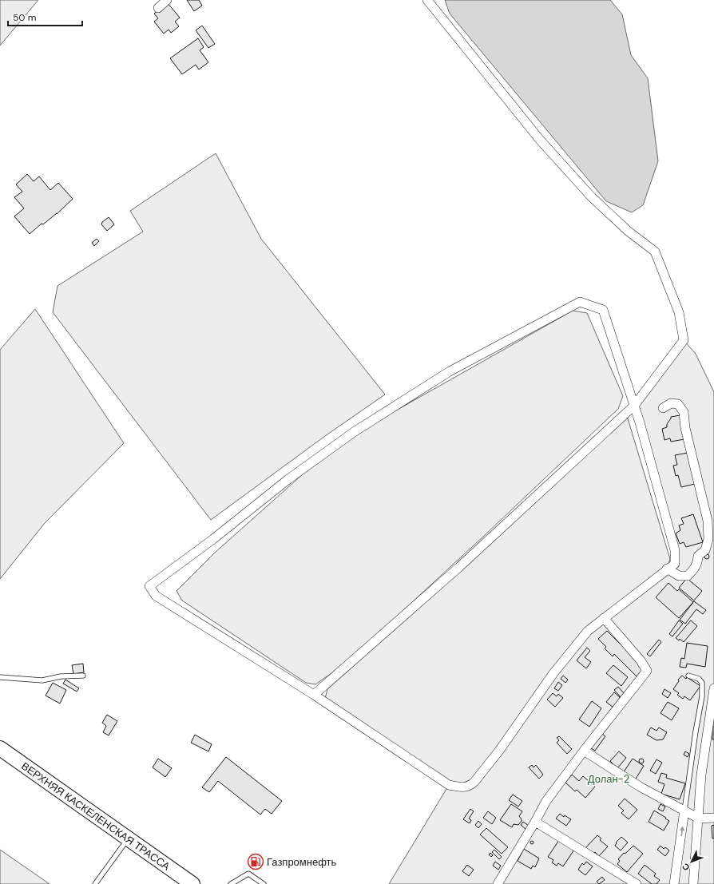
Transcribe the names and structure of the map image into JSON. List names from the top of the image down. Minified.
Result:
{"streets":{"main road":["ВЕРХНЯЯ КАСКЕЛЕНСКАЯ ТРАССА"]},"parks":["Долан-2"],"places":{"fuel station":["Газпромнефть"]},"scale_bar":"50 m","north":"bottom left"}
